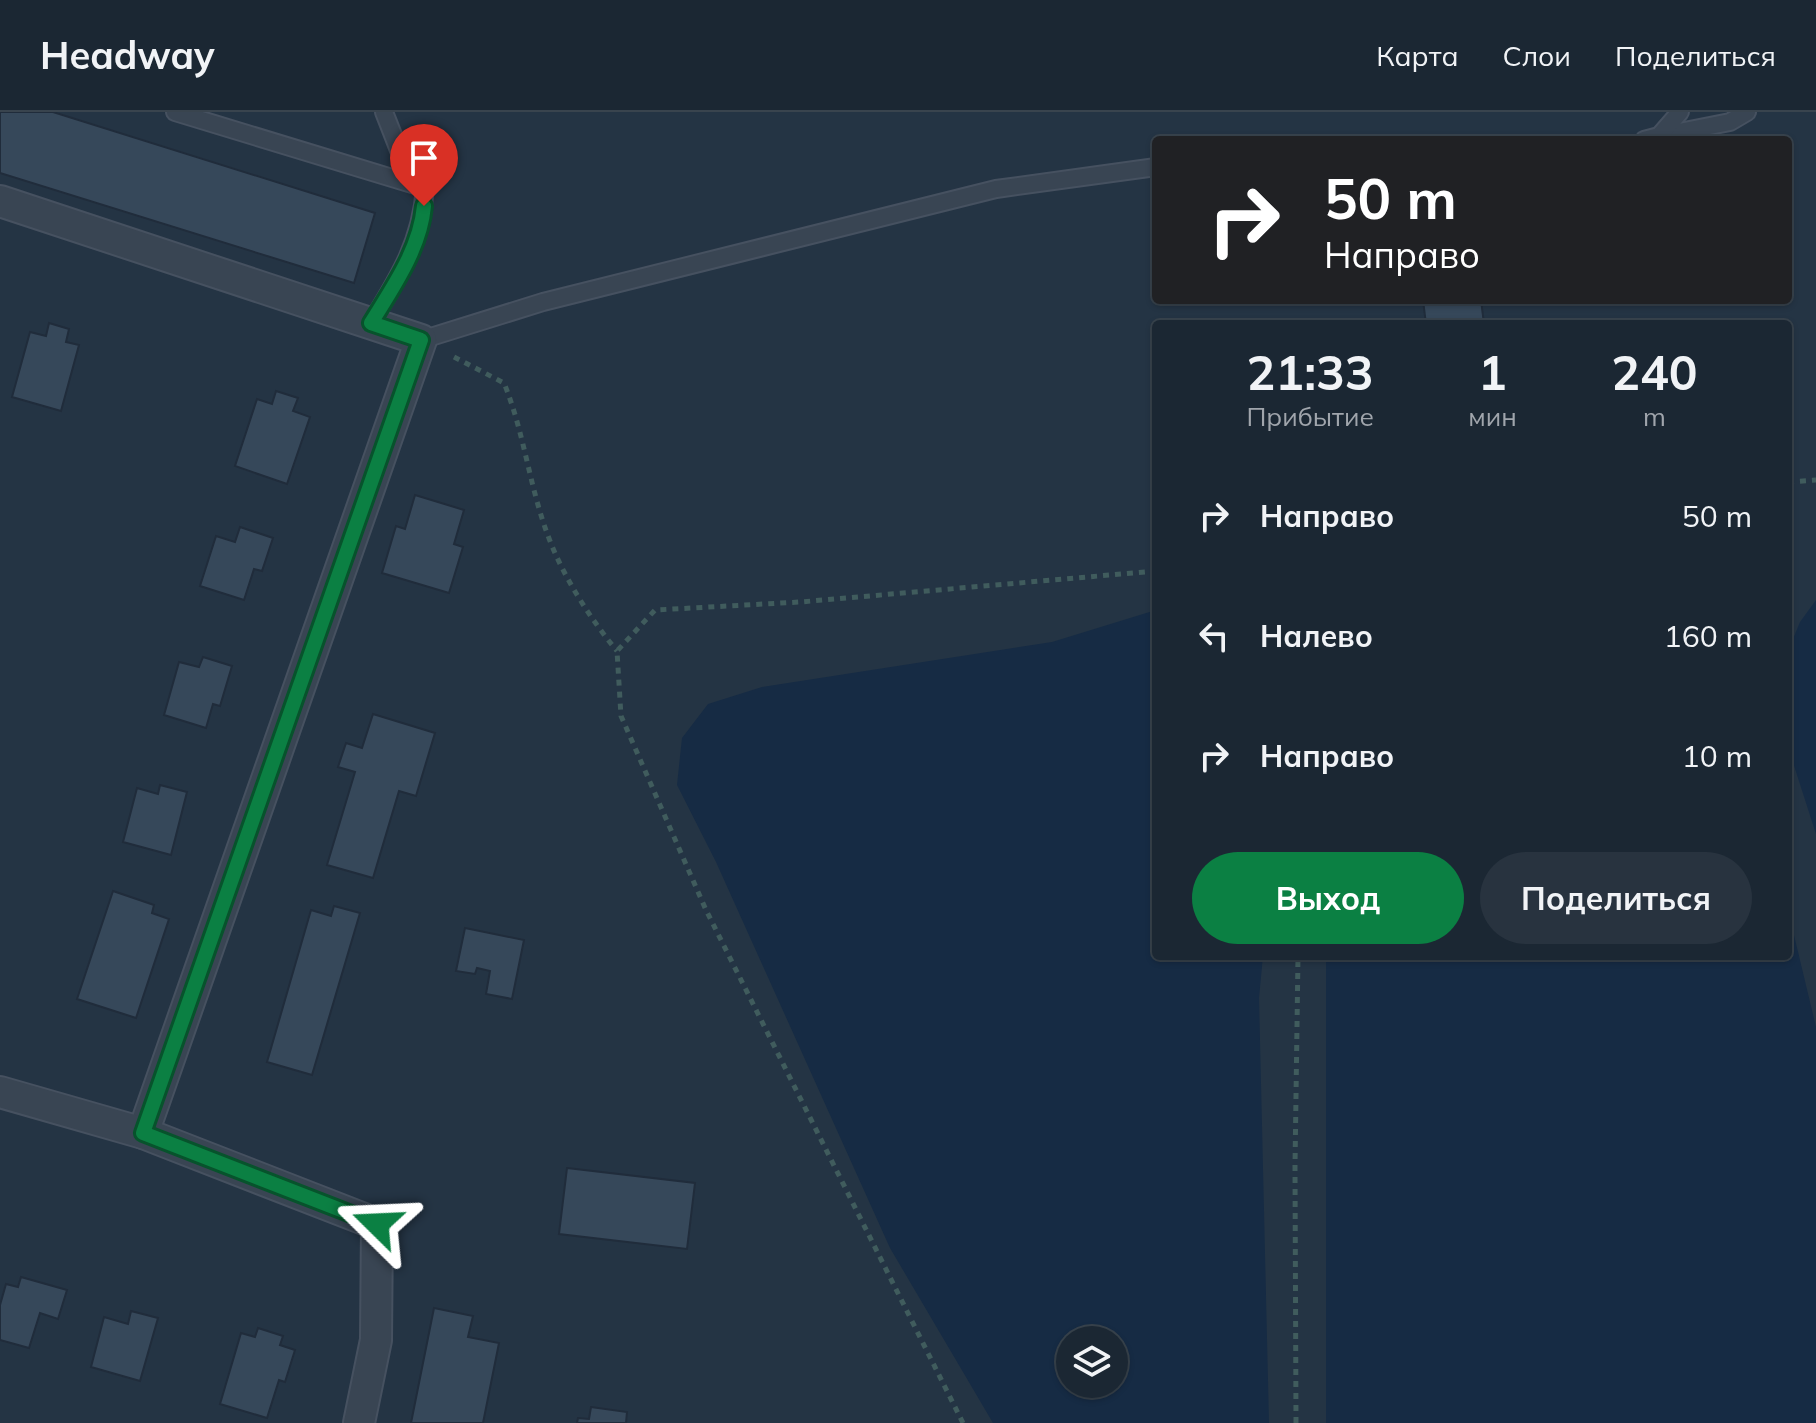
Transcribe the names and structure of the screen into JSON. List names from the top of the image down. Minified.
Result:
{"page":{"header":"Headway","nav":["Карта","Слои","Поделиться"],"turn":["50 m","Направо"],"eta":["21:33","Прибытие","1","мин","240","m"],"list":[{"name":"Направо","value":"50 m"},{"name":"Налево","value":"160 m"},{"name":"Направо","value":"10 m"}],"buttons":["Выход","Поделиться"]}}
